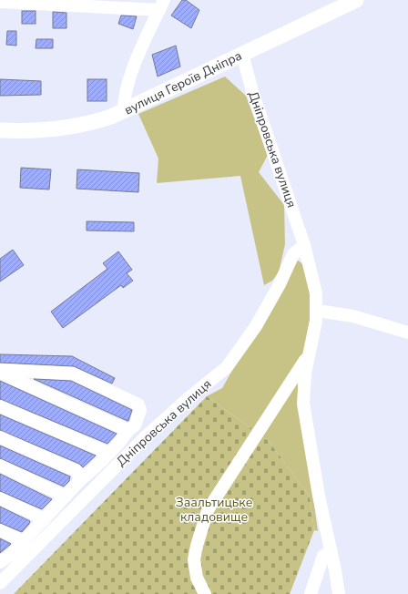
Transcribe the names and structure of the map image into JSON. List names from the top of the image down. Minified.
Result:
{"streets":{"main road":["вулиця Героїв Дніпра"],"street":["Дніпровська вулиця"]},"crossings":[["вулиця Героїв Дніпра","Дніпровська вулиця"]],"parks":["Заальтицьке кладовище"]}
